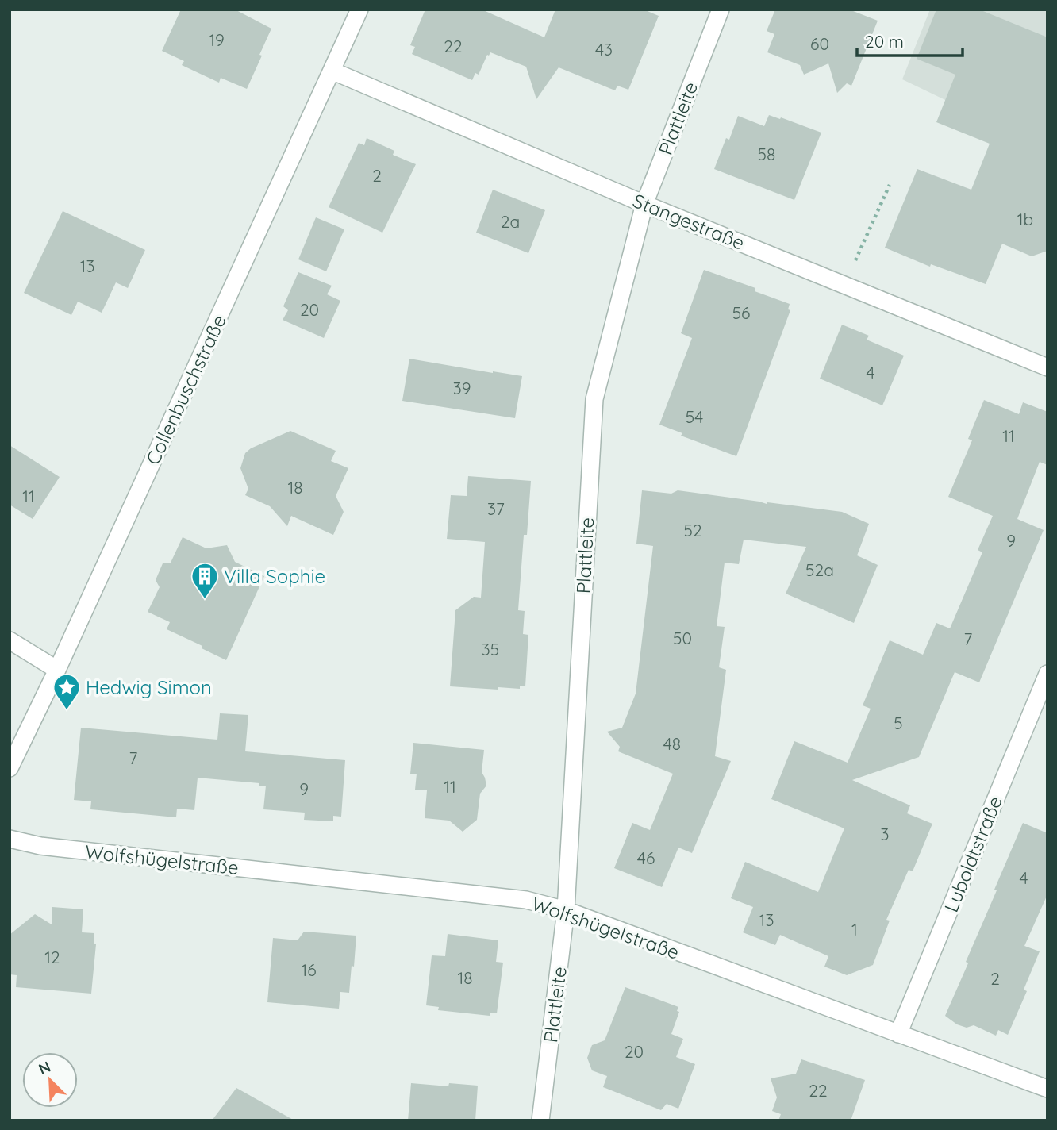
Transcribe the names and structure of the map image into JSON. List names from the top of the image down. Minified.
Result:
{"streets":{"street":["Plattleite","Stangestraße","Collenbuschstraße","Luboldtstraße","Wolfshügelstraße"]},"crossings":[["Plattleite","Stangestraße"],["Plattleite","Wolfshügelstraße"],["Stangestraße","Collenbuschstraße"],["Luboldtstraße","Wolfshügelstraße"]],"places":{"building":["Villa Sophie"],"place":["Hedwig Simon"]},"house_numbers":["19","60","22","43","58","2","1b","2a","13","20","56","4","39","54","11","18","11","37","52","9","52a","50","7","35","5","48","7","11","9","3","46","4","13","1","12","16","18","2","20","22"],"scale_bar":"20 m","north":"top left"}
